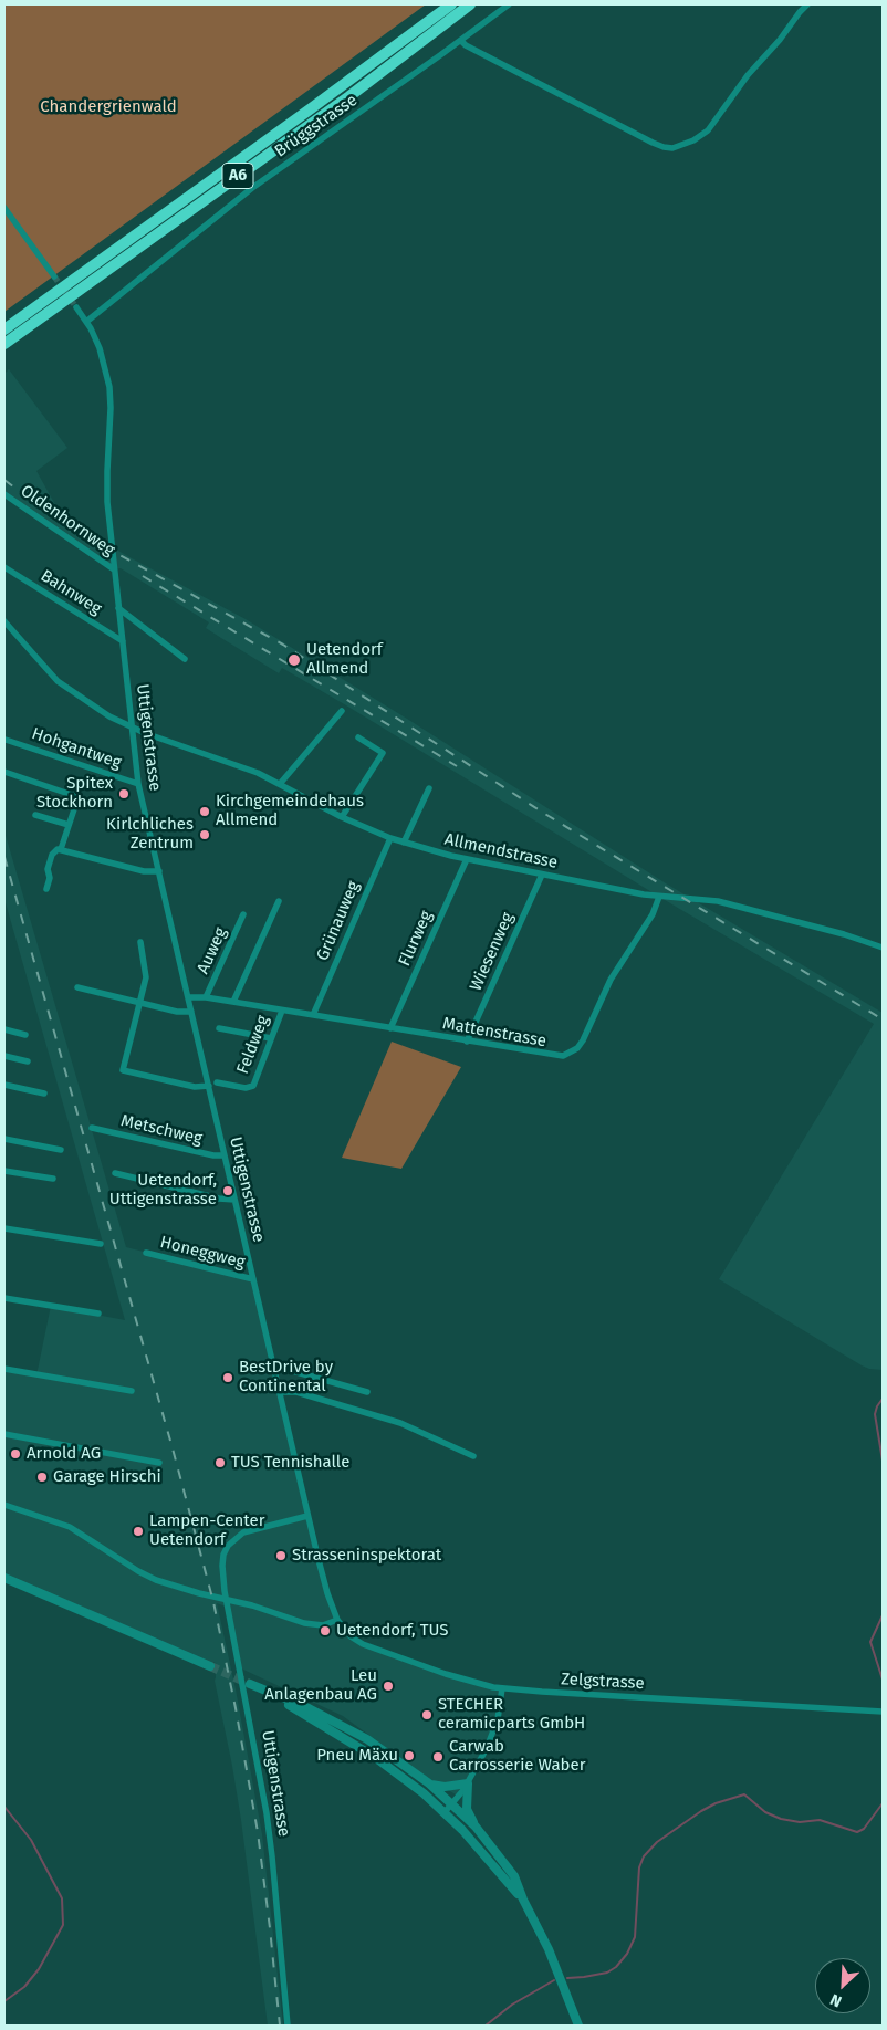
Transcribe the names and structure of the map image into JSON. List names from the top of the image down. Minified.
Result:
{"streets":{"highway":["A6"],"street":["Brüggstrasse","Oldenhornweg","Bahnweg","Uttigenstrasse","Hohgantweg","Allmendstrasse","Grünauweg","Flurweg","Auweg","Wiesenweg","Mattenstrasse","Feldweg","Metschweg","Honeggweg","Zelgstrasse"]},"crossings":[["Brüggstrasse","Uttigenstrasse"],["Oldenhornweg","Uttigenstrasse"],["Bahnweg","Uttigenstrasse"],["Uttigenstrasse","Hohgantweg"],["Uttigenstrasse","Allmendstrasse"],["Uttigenstrasse","Mattenstrasse"],["Uttigenstrasse","Metschweg"],["Uttigenstrasse","Honeggweg"],["Uttigenstrasse","Zelgstrasse"],["Allmendstrasse","Grünauweg"],["Allmendstrasse","Flurweg"],["Allmendstrasse","Wiesenweg"],["Allmendstrasse","Mattenstrasse"],["Grünauweg","Mattenstrasse"],["Flurweg","Mattenstrasse"],["Auweg","Mattenstrasse"],["Wiesenweg","Mattenstrasse"],["Mattenstrasse","Feldweg"]],"parks":["Chandergrienwald"],"places":["Uetendorf Allmend","Spitex Stockhorn","Kirchgemeindehaus Allmend","Kirlchliches Zentrum","Uetendorf, Uttigenstrasse","BestDrive by Continental","Arnold AG","TUS Tennishalle","Garage Hirschi","Lampen-Center Uetendorf","Strasseninspektorat","Uetendorf, TUS","Leu Anlagenbau AG","STECHER ceramicparts GmbH","Pneu Mäxu","Carwab Carrosserie Waber"],"north":"bottom left"}
